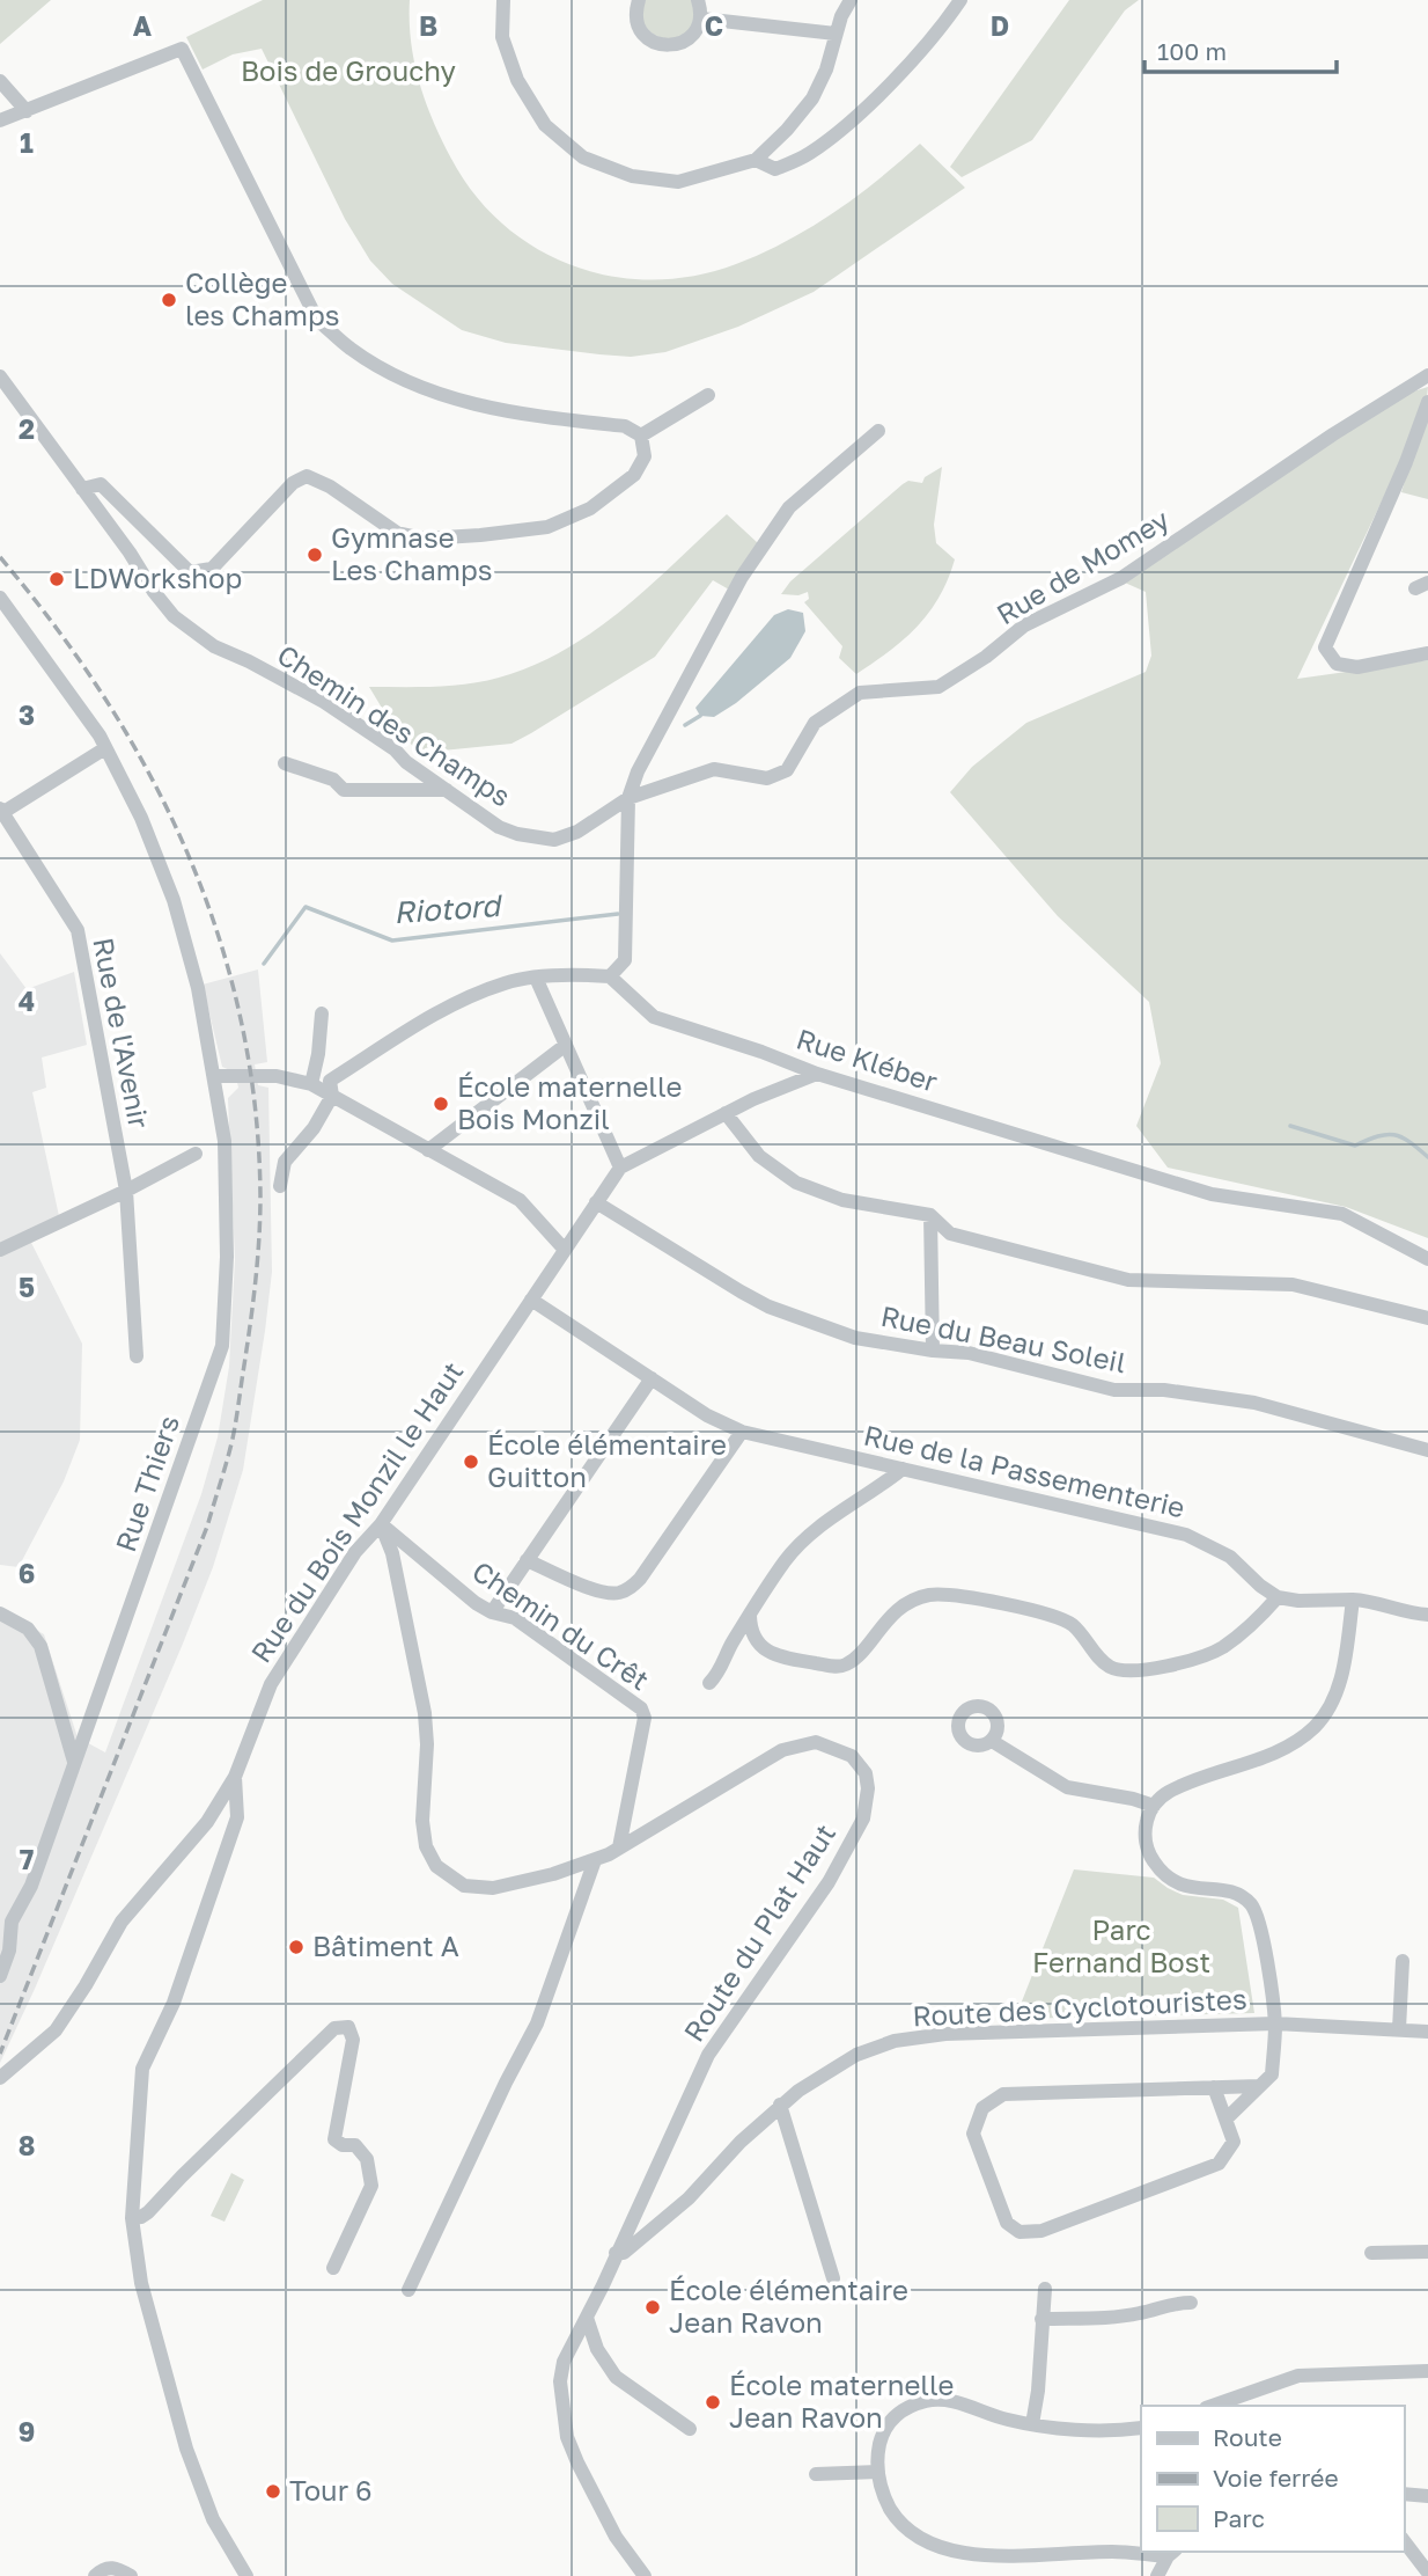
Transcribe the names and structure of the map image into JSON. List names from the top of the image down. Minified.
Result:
{"streets":{"street":["Rue de Momey","Chemin des Champs","Rue de l'Avenir","Rue Kléber","Rue du Beau Soleil","Rue de la Passementerie","Rue Thiers","Rue du Bois Monzil le Haut","Chemin du Crêt","Route du Plat Haut","Route des Cyclotouristes"]},"crossings":[["Rue de Momey","Chemin des Champs"],["Rue du Beau Soleil","Rue du Bois Monzil le Haut"],["Rue de la Passementerie","Rue du Bois Monzil le Haut"],["Rue du Bois Monzil le Haut","Chemin du Crêt"],["Rue du Bois Monzil le Haut","Route du Plat Haut"],["Chemin du Crêt","Route du Plat Haut"],["Route du Plat Haut","Route des Cyclotouristes"]],"water":["Riotord"],"parks":["Bois de Grouchy","Parc Fernand Bost"],"places":["Collège les Champs","Gymnase Les Champs","LDWorkshop","École maternelle Bois Monzil","École élémentaire Guitton","Bâtiment A","École élémentaire Jean Ravon","École maternelle Jean Ravon","Tour 6"],"legend":["Route","Voie ferrée","Parc"],"scale_bar":"100 m","grid":{"columns":["A","B","C","D"],"rows":["1","2","3","4","5","6","7","8","9"]}}
